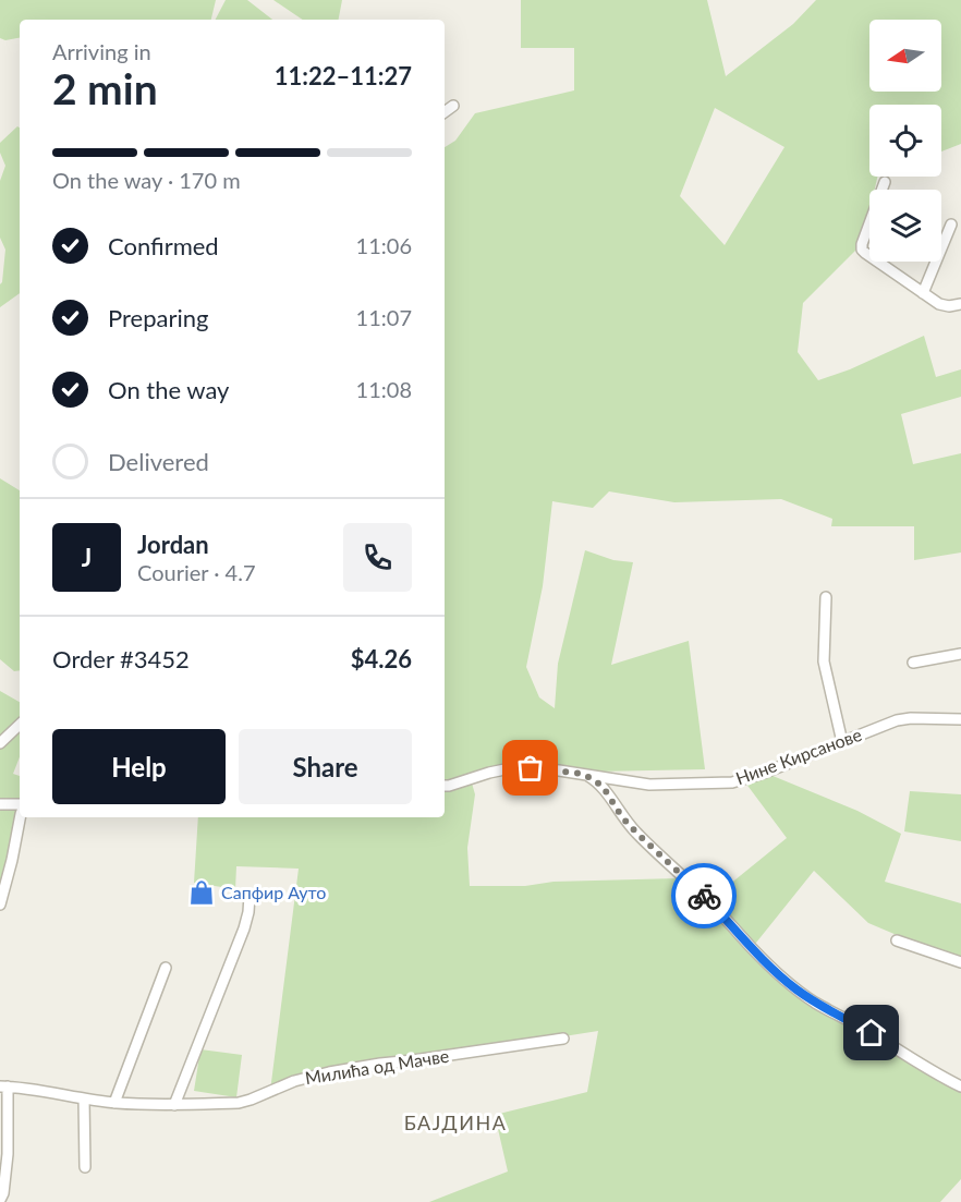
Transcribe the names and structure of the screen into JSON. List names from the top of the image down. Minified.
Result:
{"streets":{"street":["Нине Кирсанове","Милића од Мачве"]},"districts":["БАЈДИНА"],"places":{"shop":["Сапфир Ауто"]},"north":"left","page":{"heading":["2 min","Arriving in","11:22–11:27"],"panel":["Jordan","Courier · 4.7","Order #3452","$4.26"],"bar":"On the way · 170 m","list":[["Confirmed","11:06"],["Preparing","11:07"],["On the way","11:08"],"Delivered"],"round":"J","buttons":["Help","Share"]}}
